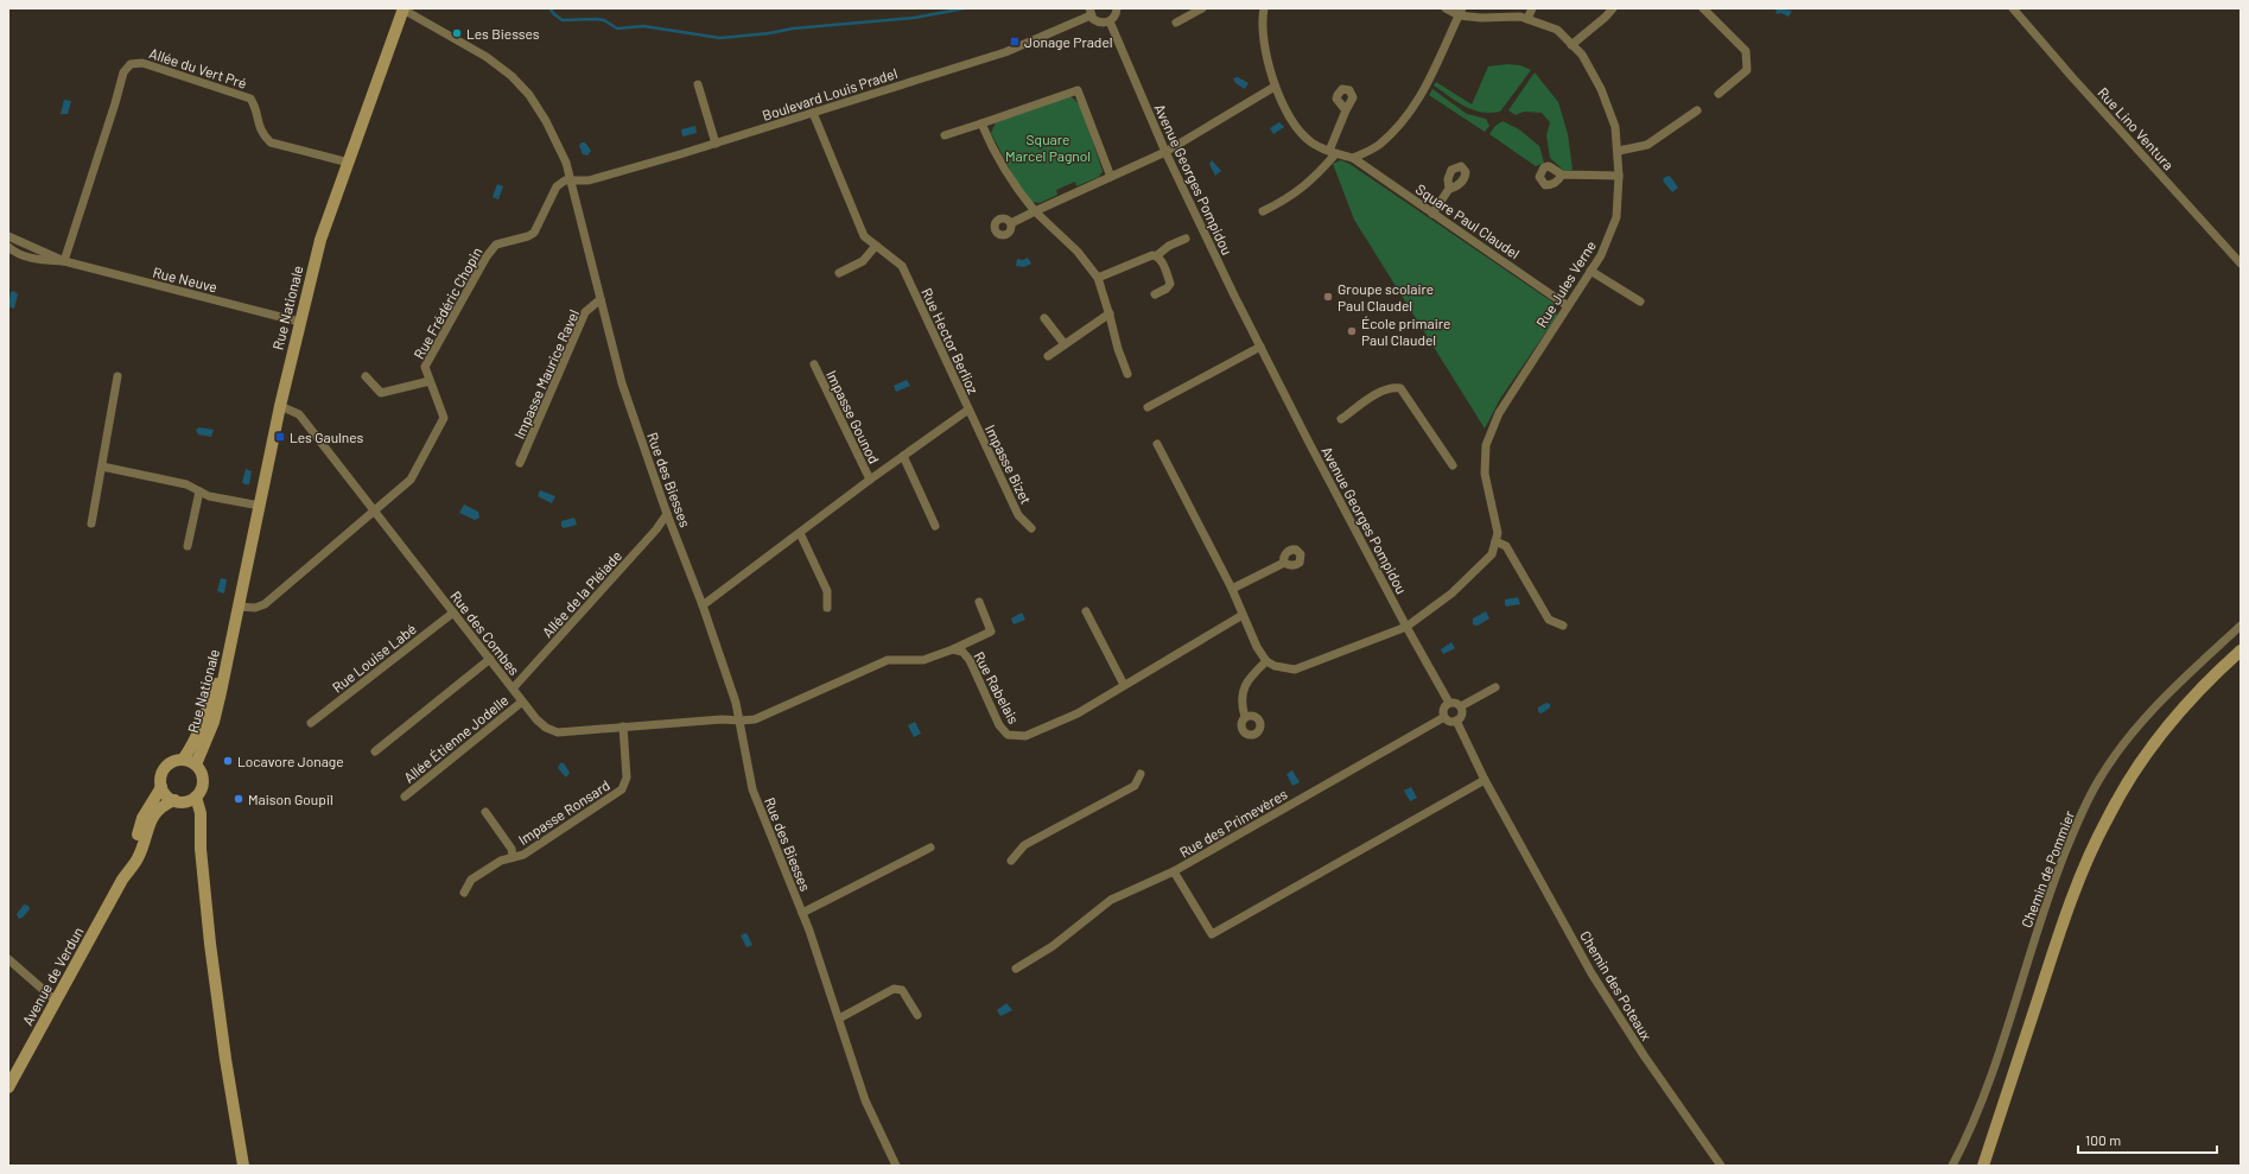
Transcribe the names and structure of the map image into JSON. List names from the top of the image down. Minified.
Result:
{"streets":{"main road":["Rue Nationale","Avenue de Verdun"],"street":["Allée du Vert Pré","Boulevard Louis Pradel","Rue Lino Ventura","Avenue Georges Pompidou","Square Paul Claudel","Rue Neuve","Rue Jules Verne","Rue Frédéric Chopin","Rue Hector Berlioz","Impasse Maurice Ravel","Impasse Gounod","Impasse Bizet","Rue des Biesses","Allée de la Pléiade","Rue des Combes","Rue Louise Labé","Rue Rabelais","Allée Étienne Jodelle","Impasse Ronsard","Rue des Primevères","Chemin de Pommier","Chemin des Poteaux"]},"crossings":[["Allée du Vert Pré","Rue Neuve"],["Allée du Vert Pré","Rue Nationale"],["Boulevard Louis Pradel","Rue Frédéric Chopin"],["Boulevard Louis Pradel","Rue Hector Berlioz"],["Boulevard Louis Pradel","Rue des Biesses"],["Avenue Georges Pompidou","Rue des Primevères"],["Square Paul Claudel","Rue Jules Verne"],["Rue Neuve","Rue Nationale"],["Rue Frédéric Chopin","Rue Nationale"],["Rue Frédéric Chopin","Rue des Biesses"],["Rue Frédéric Chopin","Rue des Combes"],["Rue Nationale","Rue des Biesses"],["Rue Nationale","Rue des Combes"],["Rue Nationale","Avenue de Verdun"],["Rue Hector Berlioz","Impasse Gounod"],["Rue Hector Berlioz","Impasse Bizet"],["Rue Hector Berlioz","Rue des Biesses"],["Impasse Maurice Ravel","Rue des Biesses"],["Rue des Biesses","Allée de la Pléiade"],["Rue des Biesses","Rue des Combes"],["Rue des Biesses","Rue Rabelais"],["Allée de la Pléiade","Rue des Combes"],["Rue des Combes","Rue Louise Labé"],["Rue des Combes","Rue Rabelais"],["Rue des Combes","Allée Étienne Jodelle"],["Rue des Combes","Impasse Ronsard"],["Rue des Primevères","Chemin des Poteaux"]],"parks":["Square Marcel Pagnol"],"places":{"other":["Les Biesses","Groupe scolaire Paul Claudel","École primaire Paul Claudel","Locavore Jonage","Maison Goupil"],"transit":["Jonage Pradel","Les Gaulnes"]},"scale_bar":"100 m"}
